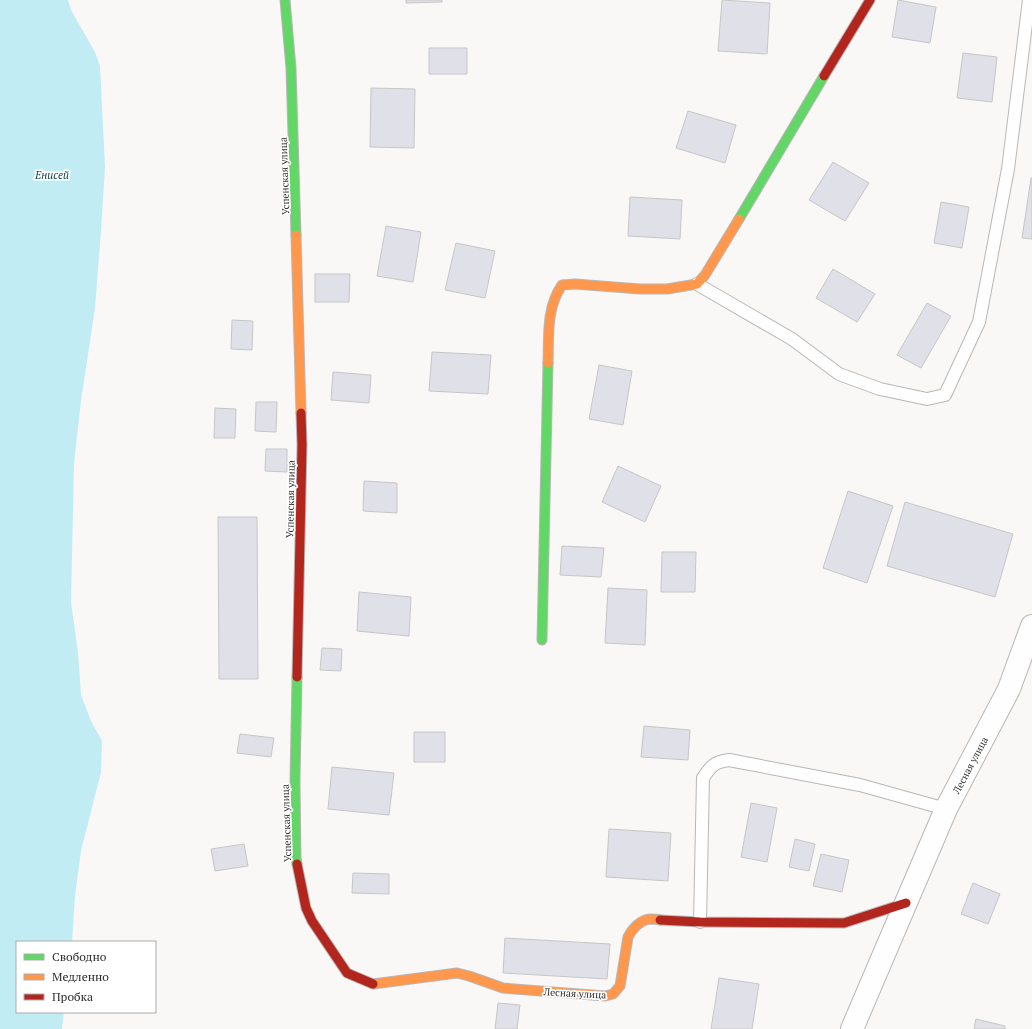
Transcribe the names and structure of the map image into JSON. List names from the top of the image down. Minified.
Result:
{"streets":{"street":["Успенская улица","Лесная улица"]},"crossings":[["Успенская улица","Лесная улица"]],"water":["Енисей"],"legend":["Свободно","Медленно","Пробка"]}
